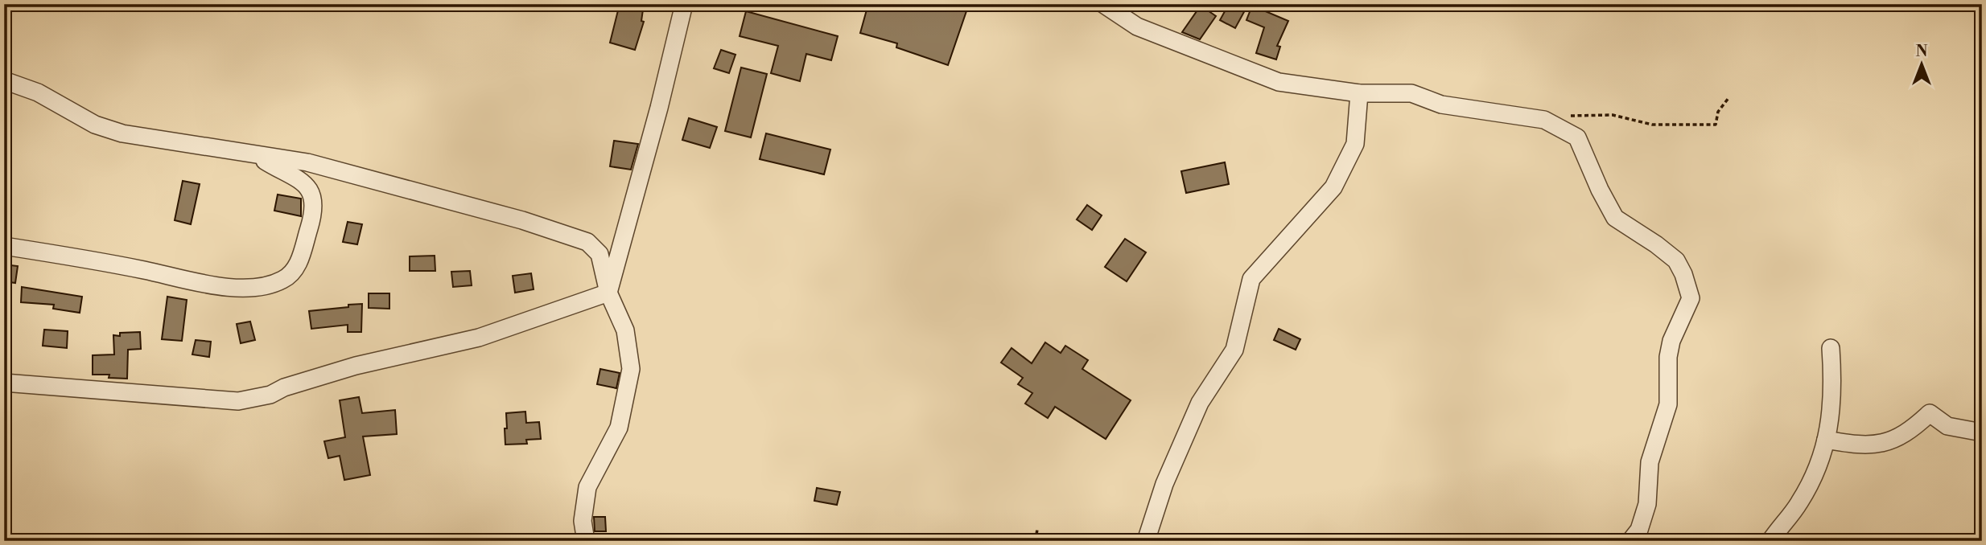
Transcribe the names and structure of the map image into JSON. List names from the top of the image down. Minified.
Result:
{"north":"top"}
